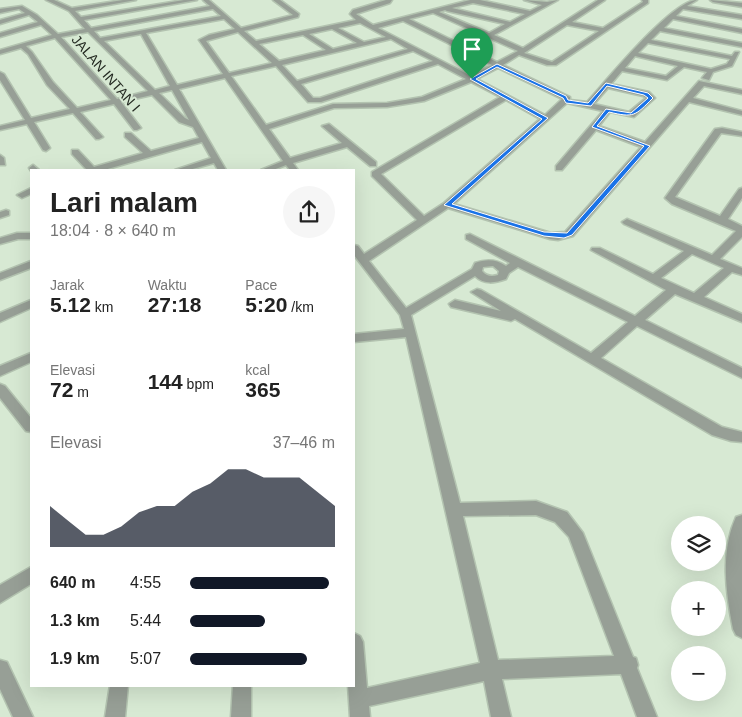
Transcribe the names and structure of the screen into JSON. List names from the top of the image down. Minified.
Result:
{"streets":{"street":["JALAN INTAN I"]},"page":{"heading":["Lari malam","18:04 · 8 × 640 m"],"stats":[["Jarak","5.12 km"],["Waktu","27:18"],["Pace","5:20 /km"],["Elevasi","72 m"],["144 bpm"],["kcal","365"]],"chart":["Elevasi","37–46 m"],"map_buttons":["+","−"],"list":[{"name":"640 m","note":"4:55"},{"name":"1.3 km","note":"5:44"},{"name":"1.9 km","note":"5:07"}]}}
